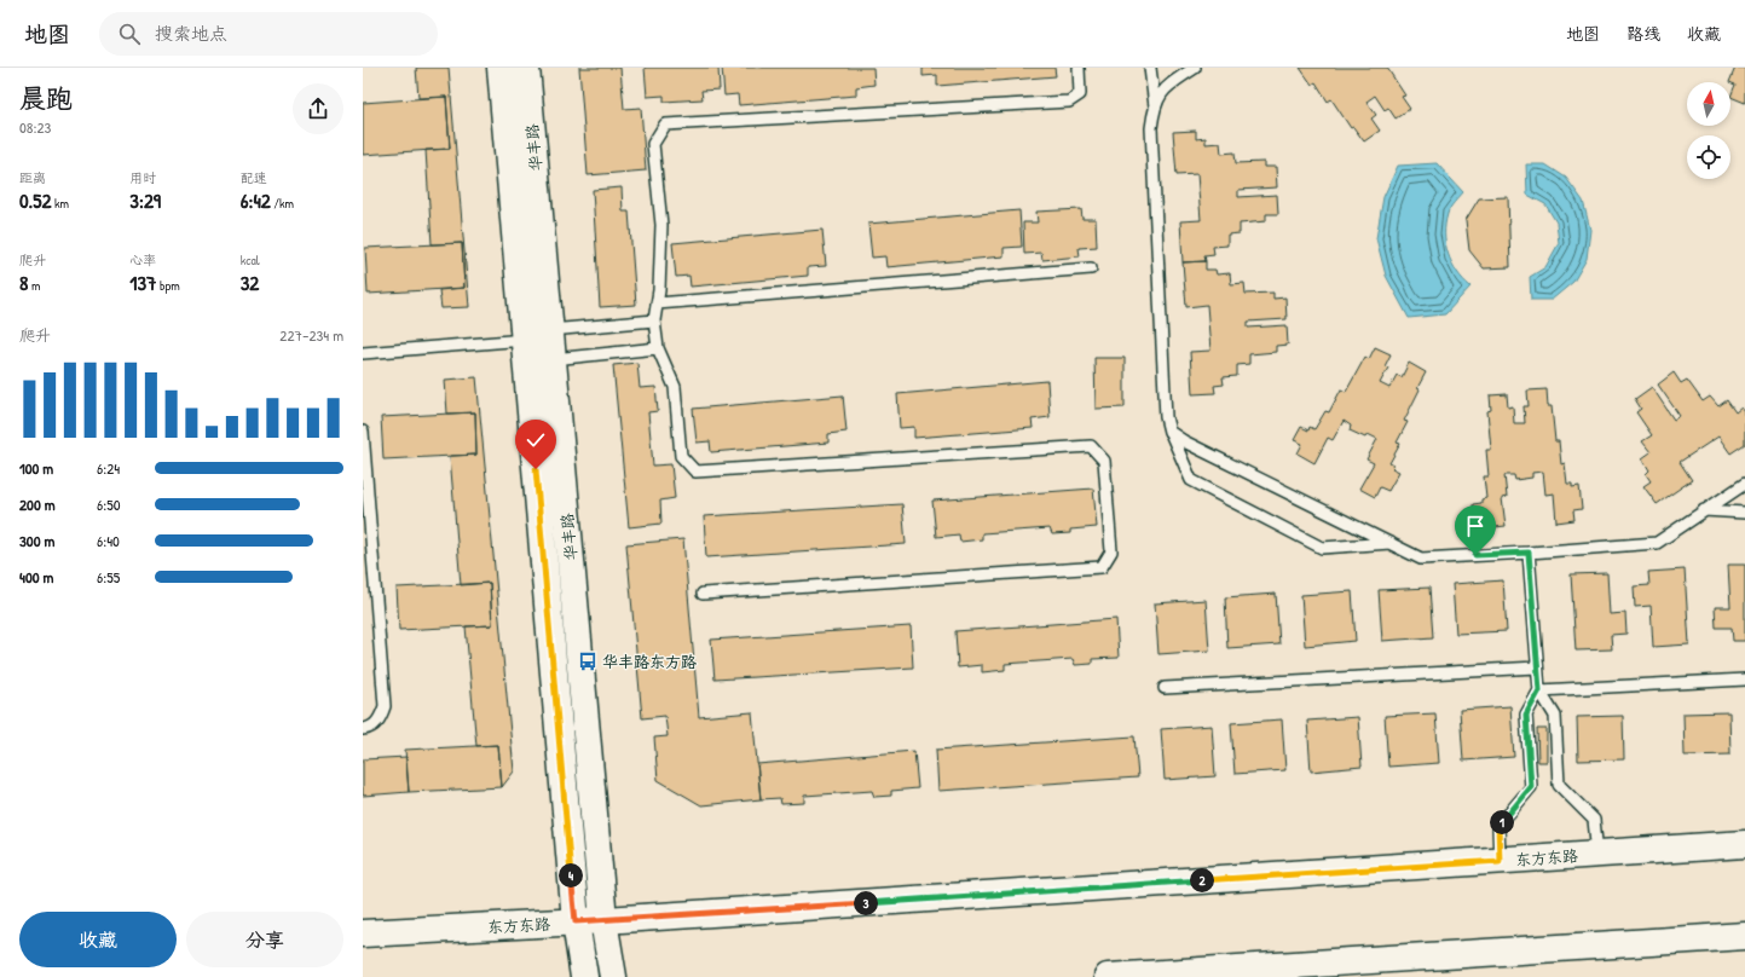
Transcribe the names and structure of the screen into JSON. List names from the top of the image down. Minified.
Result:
{"streets":{"main road":["华丰路","东方东路"]},"crossings":[["华丰路","东方东路"]],"places":{"bus stop":["华丰路东方路"]},"north":"top","page":{"header":"地图","search":"搜索地点","nav":["地图","路线","收藏"],"heading":["晨跑","08:23"],"stats":[["距离","0.52 km"],["用时","3:29"],["配速","6:42 /km"],["爬升","8 m"],["心率","137 bpm"],["kcal","32"]],"chart":["爬升","227–234 m"],"list":[{"name":"100 m","note":"6:24"},{"name":"200 m","note":"6:50"},{"name":"300 m","note":"6:40"},{"name":"400 m","note":"6:55"}],"pins":["1","4","2","3"],"buttons":["收藏","分享"]}}
